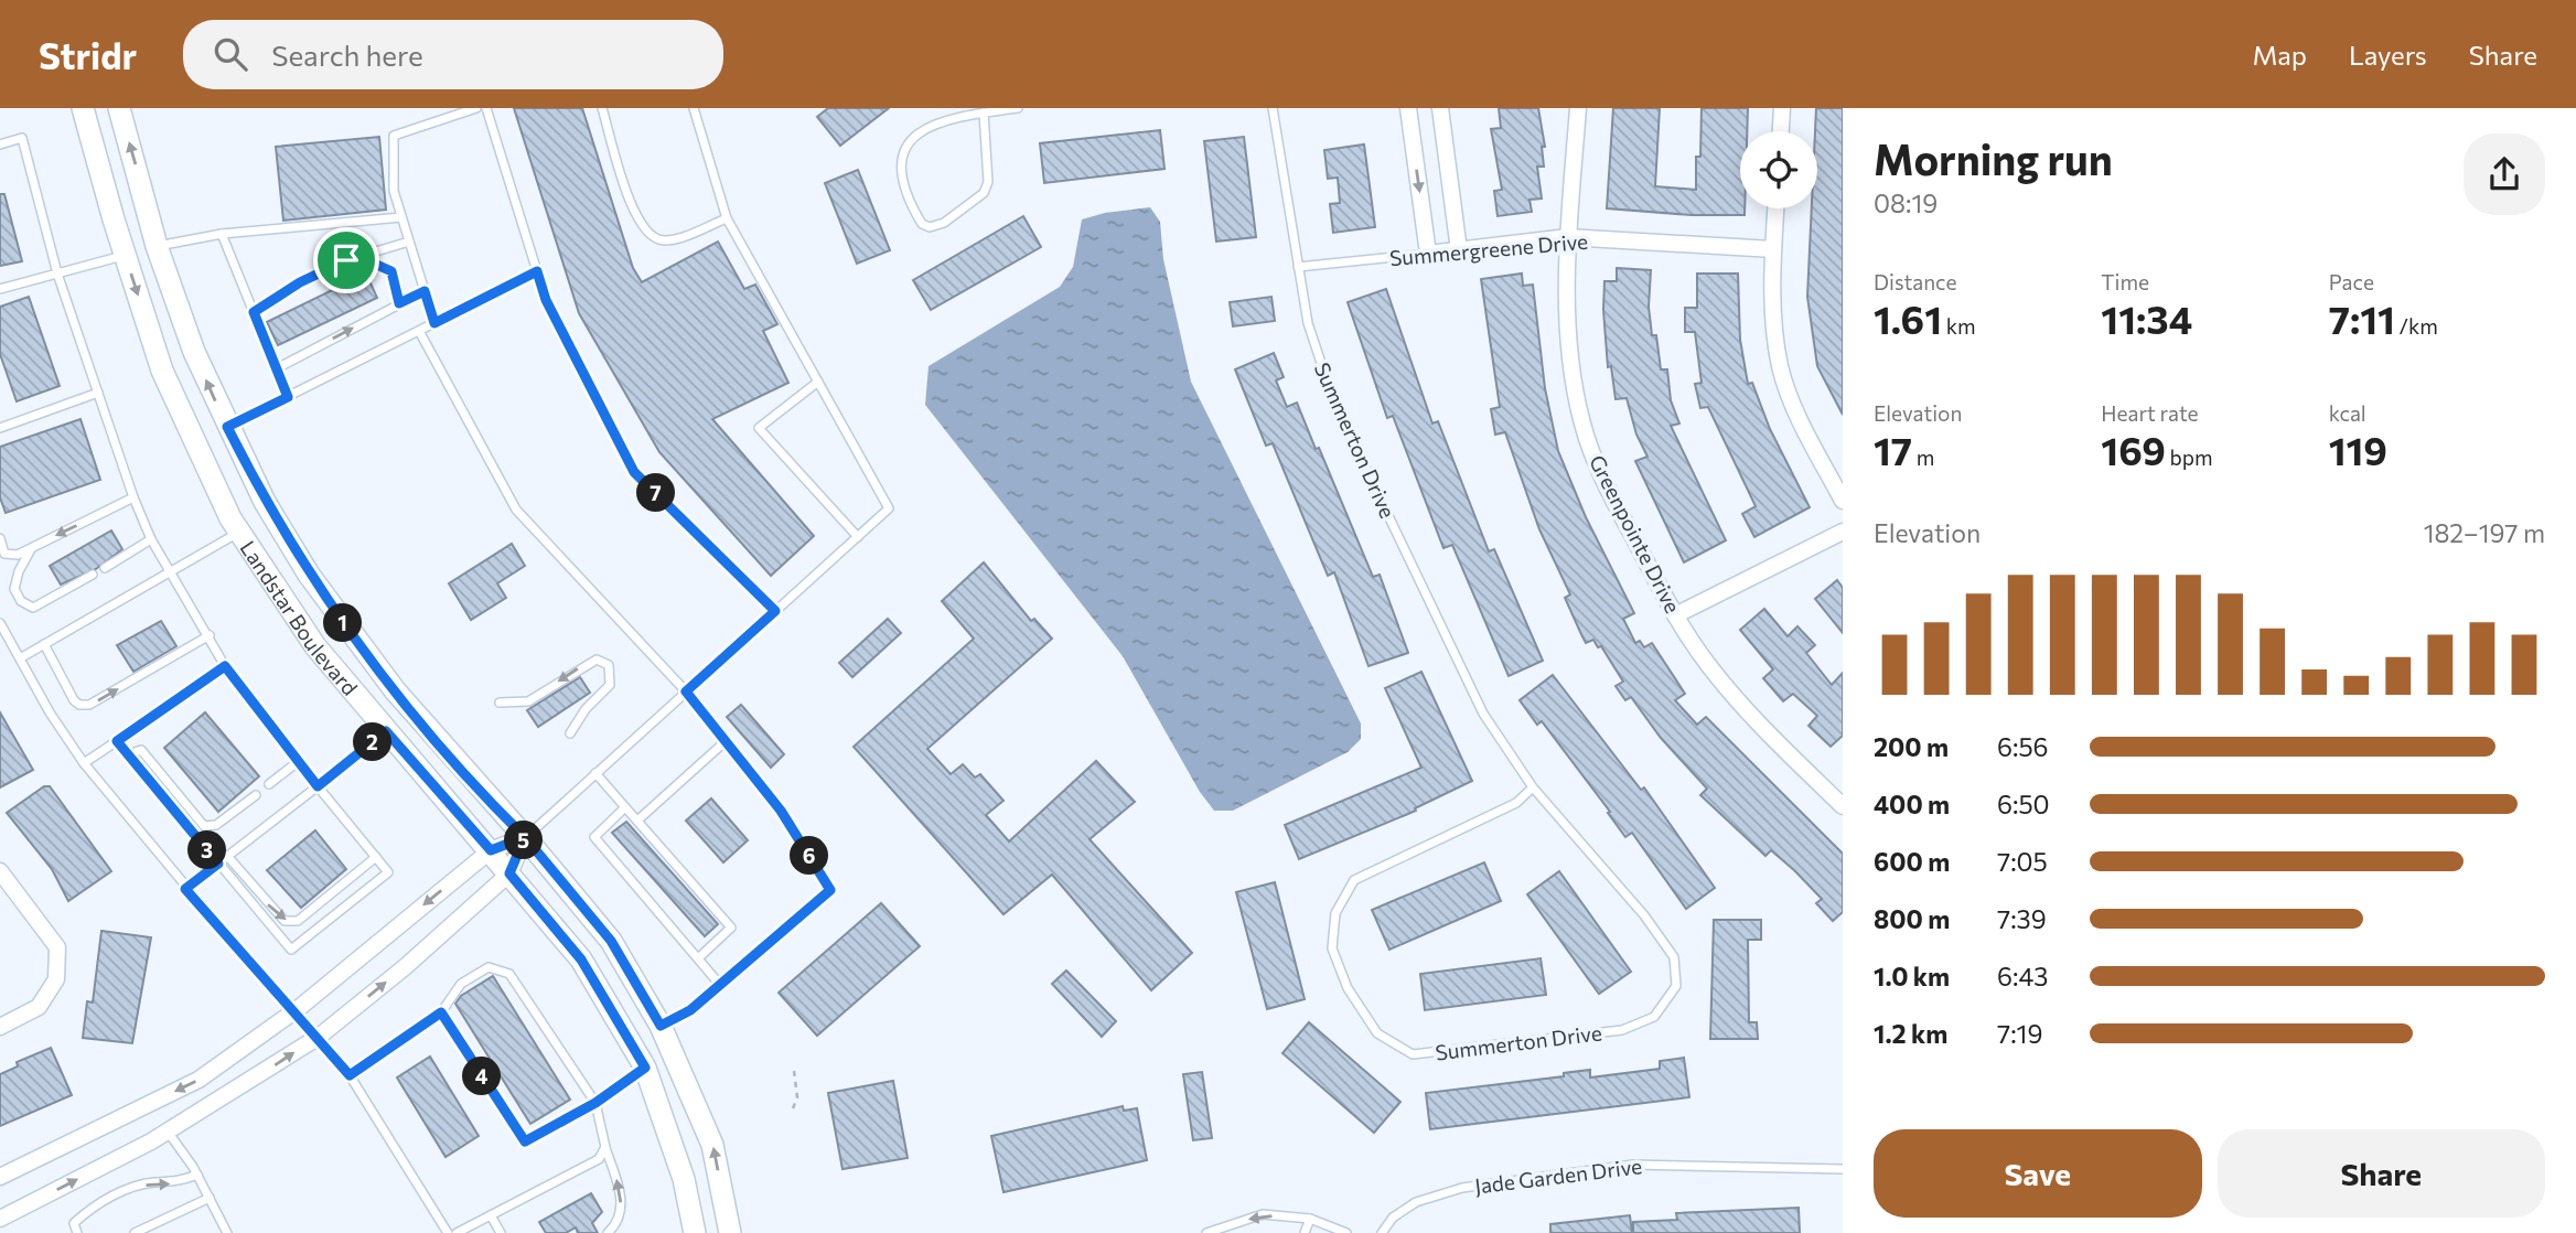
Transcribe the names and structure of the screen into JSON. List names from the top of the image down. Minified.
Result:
{"streets":{"main road":["Landstar Boulevard"],"street":["Summergreene Drive","Greenpointe Drive"],"lane":["Summerton Drive","Jade Garden Drive"]},"crossings":[["Summergreene Drive","Summerton Drive"],["Summergreene Drive","Greenpointe Drive"]],"page":{"header":"Stridr","search":"Search here","nav":["Map","Layers","Share"],"heading":["Morning run","08:19"],"stats":[["Distance","1.61 km"],["Time","11:34"],["Pace","7:11 /km"],["Elevation","17 m"],["Heart rate","169 bpm"],["kcal","119"]],"pins":["7","1","2","5","3","6","4"],"chart":["Elevation","182–197 m"],"list":[{"name":"200 m","note":"6:56"},{"name":"400 m","note":"6:50"},{"name":"600 m","note":"7:05"},{"name":"800 m","note":"7:39"},{"name":"1.0 km","note":"6:43"},{"name":"1.2 km","note":"7:19"}],"buttons":["Save","Share"]}}
